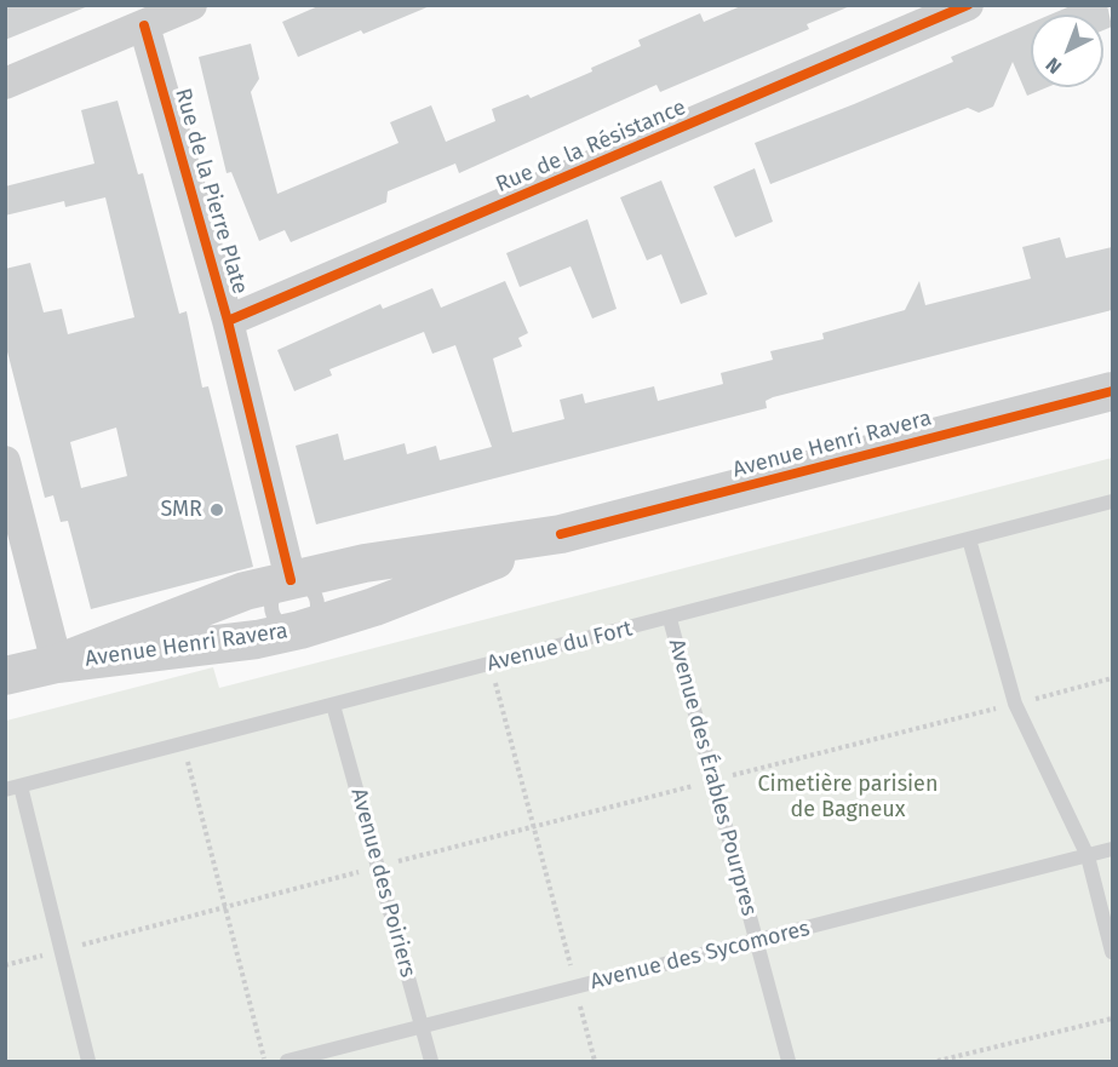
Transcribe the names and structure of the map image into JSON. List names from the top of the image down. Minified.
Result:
{"streets":{"street":["Rue de la Résistance","Rue de la Pierre Plate","Avenue Henri Ravera"],"lane":["Avenue du Fort","Avenue des Érables Pourpres","Avenue des Poiriers","Avenue des Sycomores"]},"crossings":[["Rue de la Résistance","Rue de la Pierre Plate"],["Rue de la Pierre Plate","Avenue Henri Ravera"],["Avenue du Fort","Avenue des Érables Pourpres"],["Avenue du Fort","Avenue des Poiriers"],["Avenue des Érables Pourpres","Avenue des Sycomores"],["Avenue des Poiriers","Avenue des Sycomores"]],"parks":["Cimetière parisien de Bagneux"],"places":["SMR"],"north":"bottom left"}
